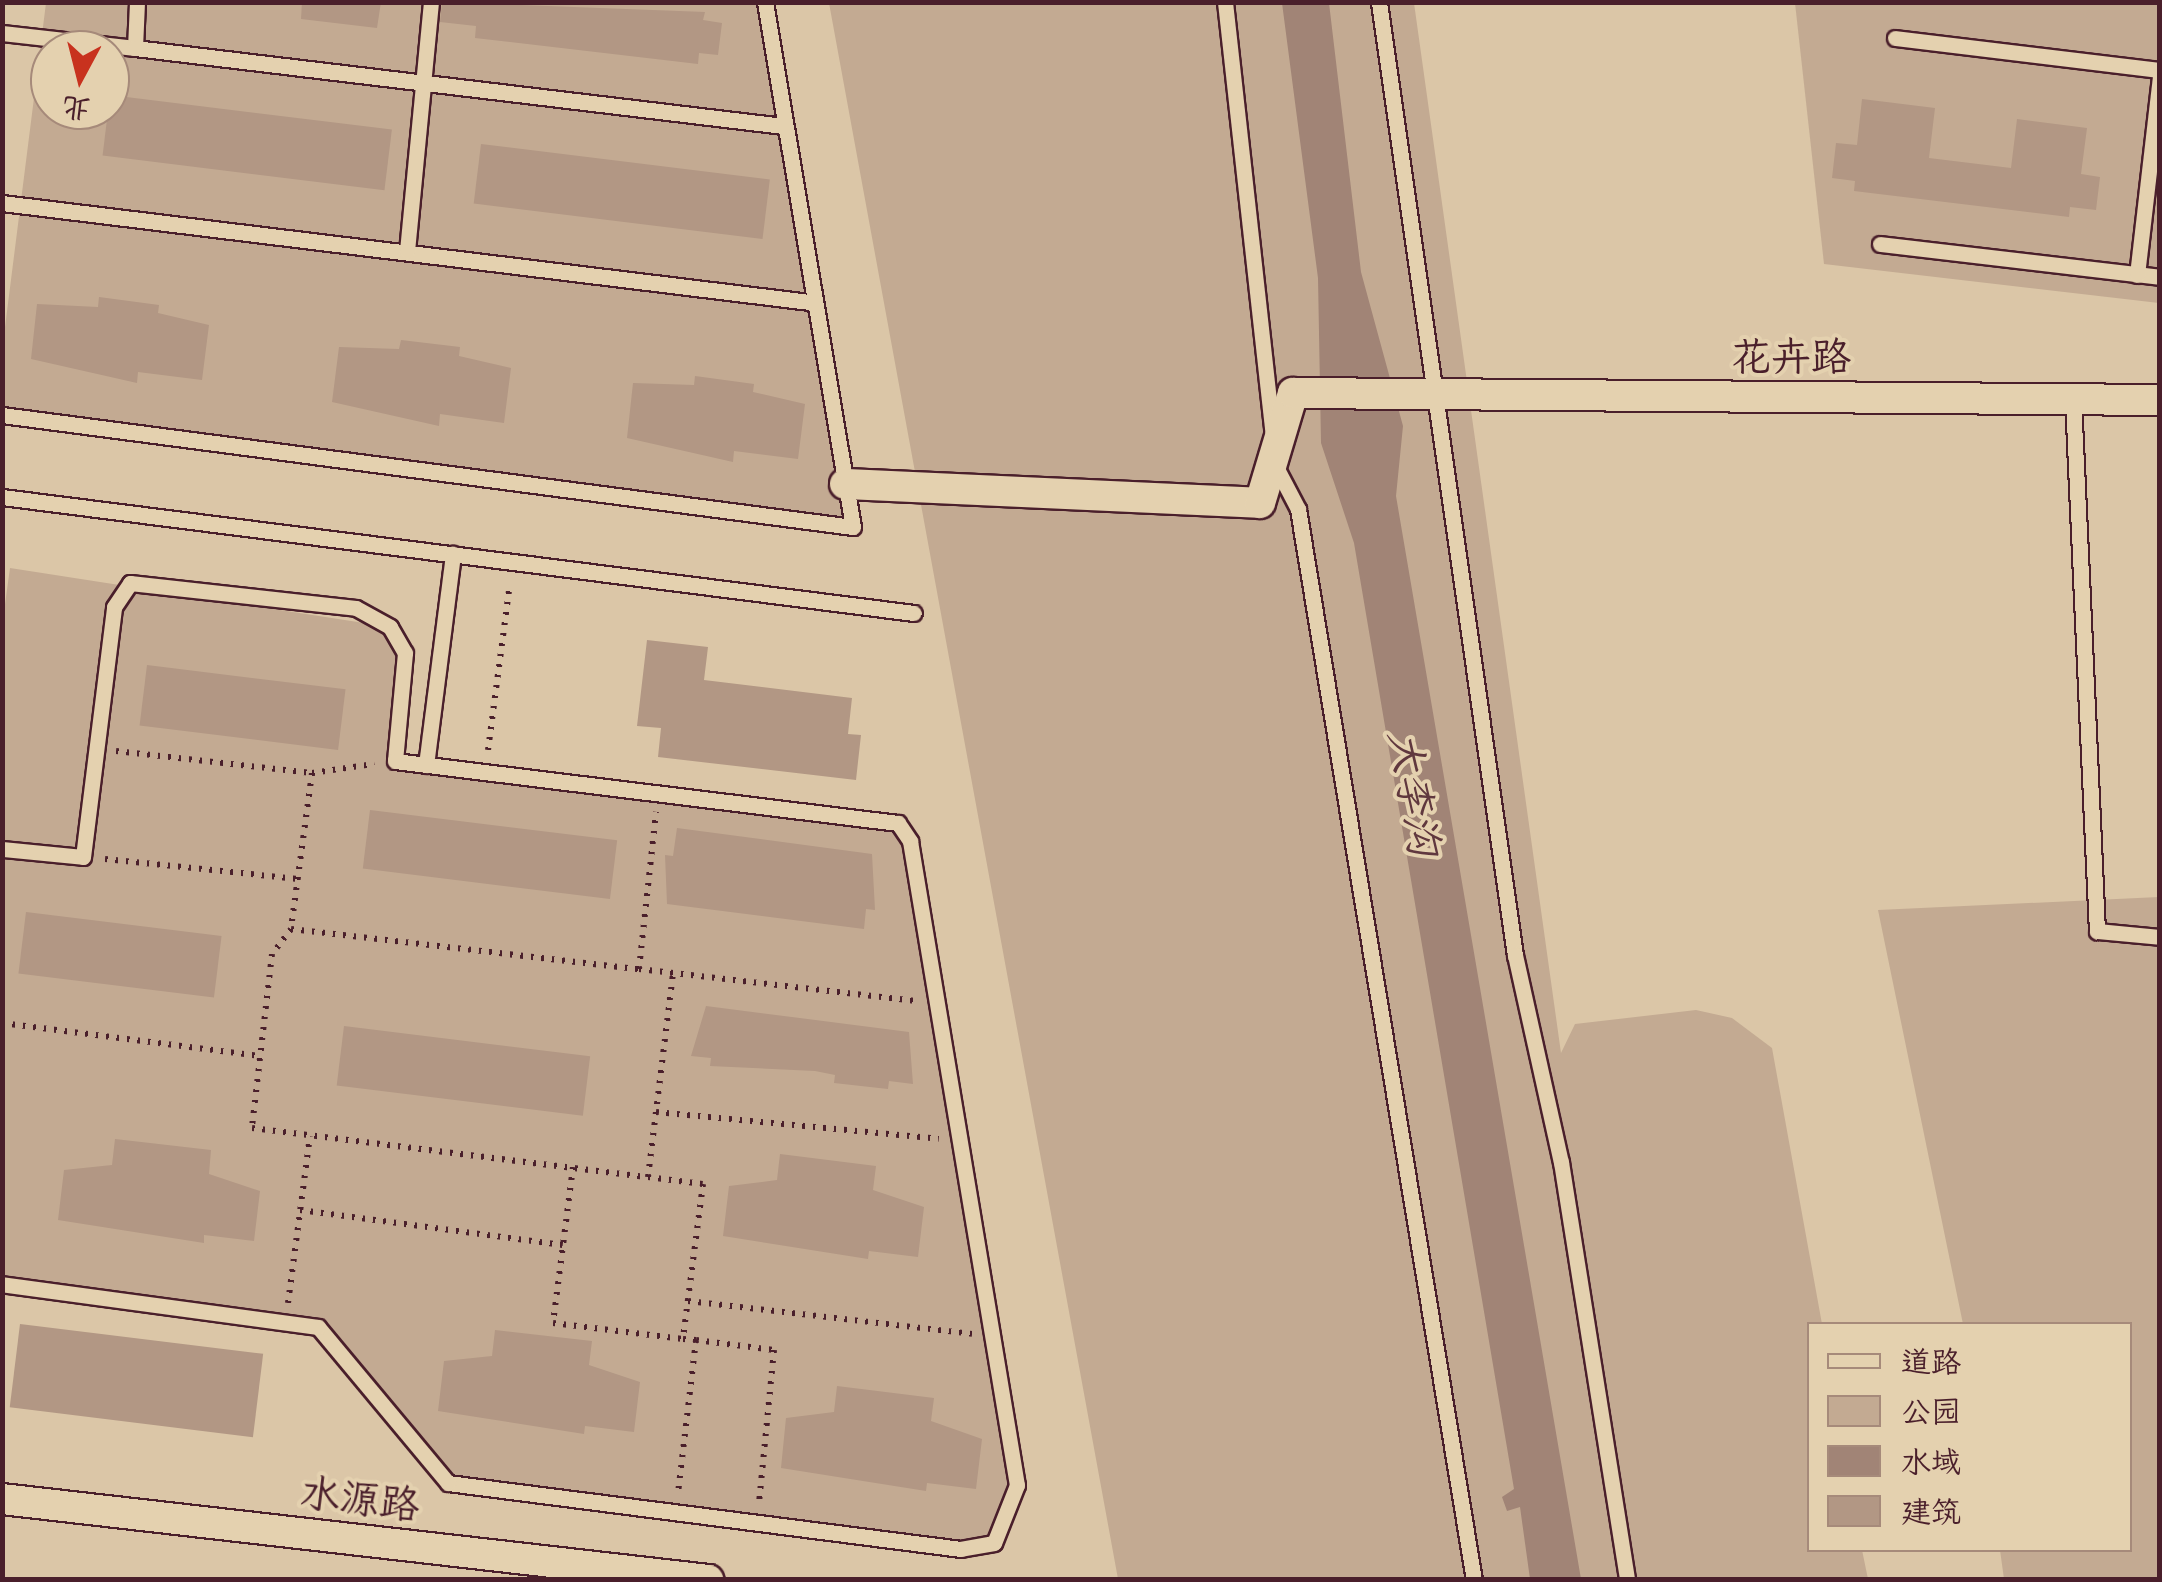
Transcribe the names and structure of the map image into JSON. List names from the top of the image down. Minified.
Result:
{"streets":{"street":["花卉路","水源路"]},"water":["大李沟"],"legend":["道路","公园","水域","建筑"],"north":"bottom"}
